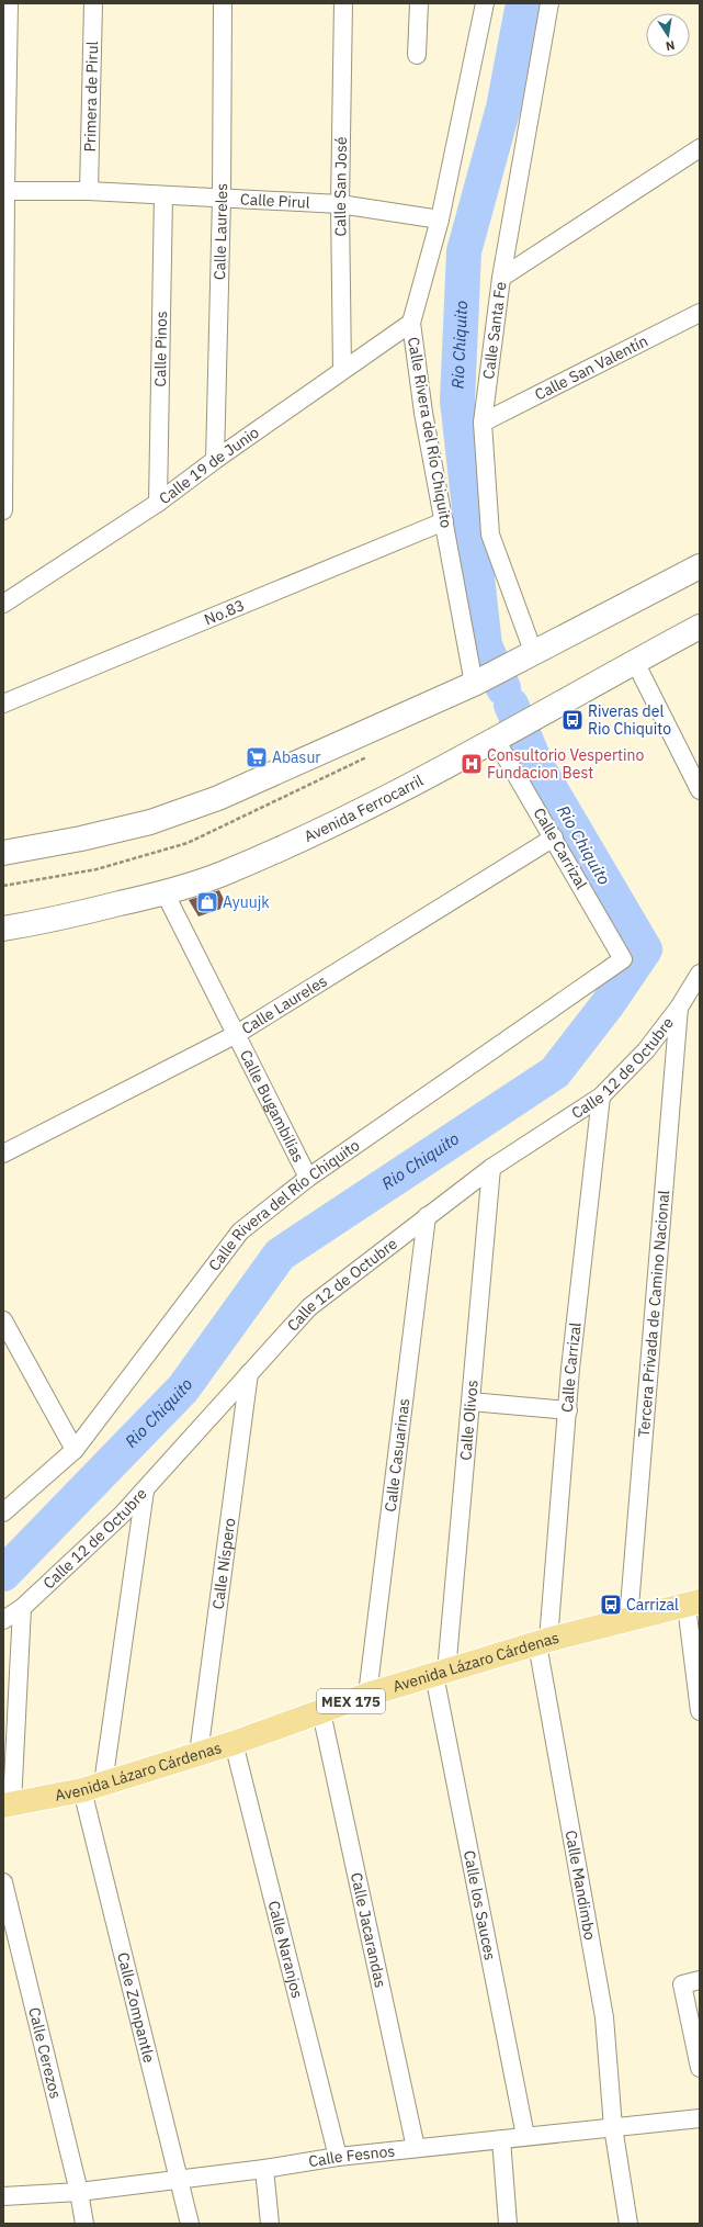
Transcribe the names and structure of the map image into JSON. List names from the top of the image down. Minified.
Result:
{"streets":{"main road":["Avenida Ferrocarril","Avenida Lázaro Cárdenas","MEX 175"],"street":["Primera de Pirul","Calle San José","Calle Pirul","Calle Laureles","Calle Santa Fe","Calle Pinos","Calle San Valentín","Calle Rivera del Río Chiquito","Calle 19 de Junio","No.83","Calle Carrizal","Calle 12 de Octubre","Calle Bugambilias","Tercera Privada de Camino Nacional","Calle Olivos","Calle Casuarinas","Calle Níspero","Calle Mandimbo","Calle los Sauces","Calle Jacarandas","Calle Naranjos","Calle Zompantle","Calle Cerezos","Calle Fesnos"]},"crossings":[["Primera de Pirul","Calle Pirul"],["Calle San José","Calle Pirul"],["Calle San José","Calle 19 de Junio"],["Calle Pirul","Calle Laureles"],["Calle Pirul","Calle Pinos"],["Calle Pirul","Calle Rivera del Río Chiquito"],["Calle Laureles","Calle 19 de Junio"],["Calle Laureles","Calle Carrizal"],["Calle Laureles","Calle Bugambilias"],["Calle Santa Fe","Calle San Valentín"],["Calle Pinos","Calle 19 de Junio"],["Calle Rivera del Río Chiquito","Calle 19 de Junio"],["Calle Rivera del Río Chiquito","No.83"],["Calle Rivera del Río Chiquito","Calle Carrizal"],["Calle Rivera del Río Chiquito","Calle Bugambilias"],["Avenida Ferrocarril","Calle Carrizal"],["Avenida Ferrocarril","Calle Bugambilias"],["Calle Carrizal","Calle 12 de Octubre"],["Calle Carrizal","Avenida Lázaro Cárdenas"],["Calle Carrizal","Calle Mandimbo"],["Calle 12 de Octubre","Tercera Privada de Camino Nacional"],["Calle 12 de Octubre","Calle Olivos"],["Calle 12 de Octubre","Calle Casuarinas"],["Calle 12 de Octubre","Calle Níspero"],["Tercera Privada de Camino Nacional","Avenida Lázaro Cárdenas"],["Calle Olivos","Avenida Lázaro Cárdenas"],["Calle Olivos","Calle los Sauces"],["Calle Casuarinas","Avenida Lázaro Cárdenas"],["Calle Níspero","Avenida Lázaro Cárdenas"],["Avenida Lázaro Cárdenas","Calle Mandimbo"],["Avenida Lázaro Cárdenas","Calle los Sauces"],["Avenida Lázaro Cárdenas","Calle Jacarandas"],["Avenida Lázaro Cárdenas","Calle Naranjos"],["Avenida Lázaro Cárdenas","Calle Zompantle"],["Calle Mandimbo","Calle Fesnos"],["Calle los Sauces","Calle Fesnos"],["Calle Jacarandas","Calle Fesnos"],["Calle Naranjos","Calle Fesnos"],["Calle Zompantle","Calle Fesnos"],["Calle Cerezos","Calle Fesnos"]],"water":["Rio Chiquito"],"places":{"bus stop":["Riveras del Rio Chiquito","Carrizal"],"supermarket":["Abasur"],"hospital":["Consultorio Vespertino Fundacion Best"],"shop":["Ayuujk"]},"north":"bottom"}
